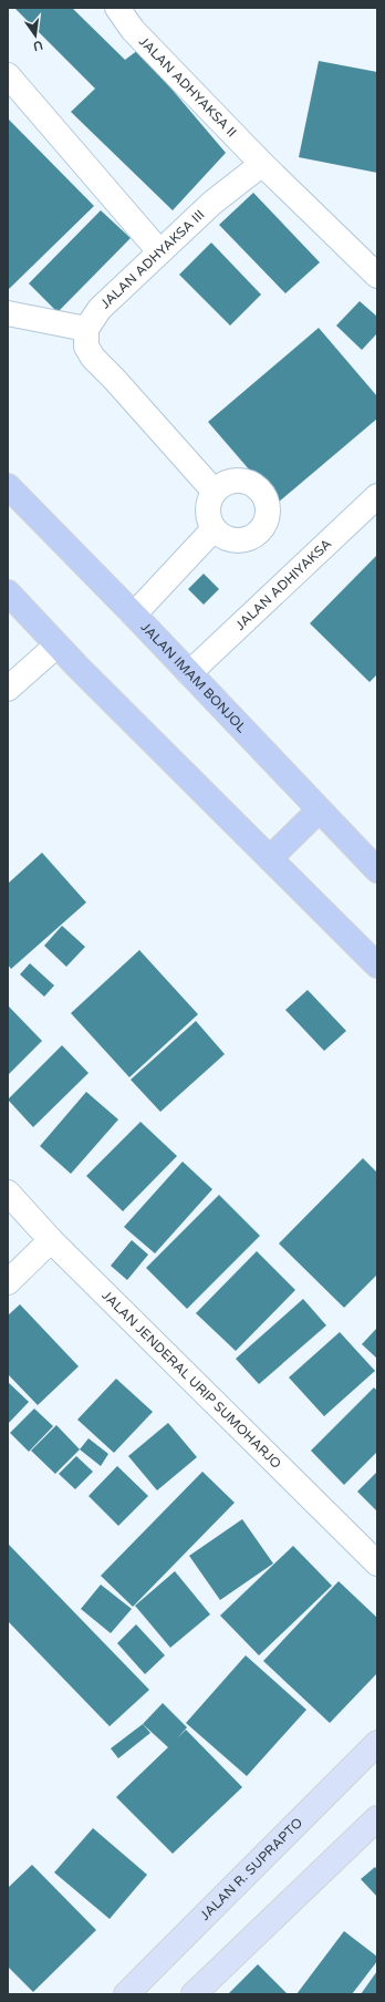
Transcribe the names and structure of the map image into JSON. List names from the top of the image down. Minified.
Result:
{"streets":{"highway":["JALAN IMAM BONJOL"],"main road":["JALAN R. SUPRAPTO"],"street":["JALAN ADHYAKSA II","JALAN ADHYAKSA III","JALAN ADHIYAKSA","JALAN JENDERAL URIP SUMOHARJO"]},"crossings":[["JALAN ADHYAKSA II","JALAN ADHYAKSA III"],["JALAN ADHIYAKSA","JALAN IMAM BONJOL"]],"north":"bottom"}
